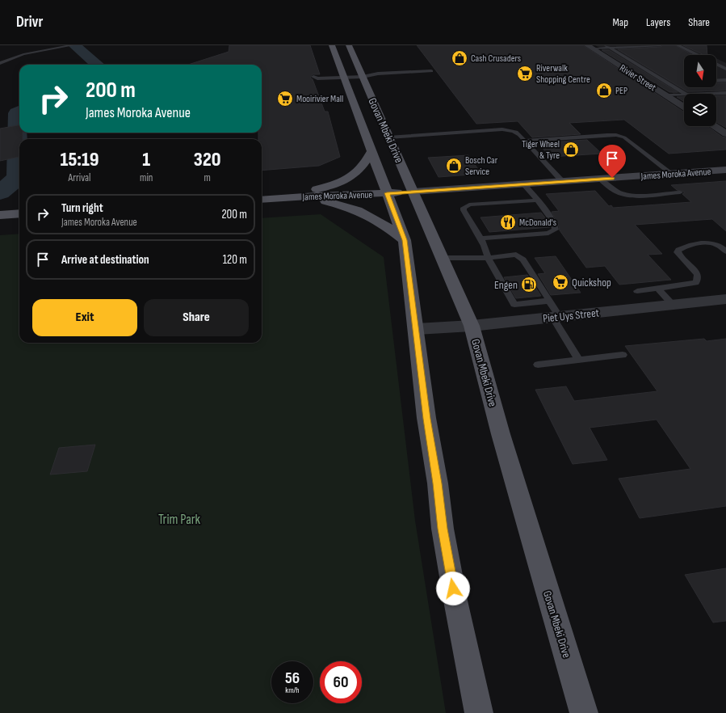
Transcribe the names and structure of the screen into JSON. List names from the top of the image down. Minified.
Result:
{"streets":{"main road":["Govan Mbeki Drive","James Moroka Avenue"],"street":["Rivier Street","Piet Uys Street"]},"crossings":[["Govan Mbeki Drive","James Moroka Avenue"],["Govan Mbeki Drive","Piet Uys Street"]],"parks":["Trim Park"],"places":{"shop":["Cash Crusaders","PEP","Tiger Wheel & Tyre","Bosch Car Service"],"supermarket":["Riverwalk Shopping Centre","Mooirivier Mall","Quickshop"],"restaurant":["McDonald's"],"fuel station":["Engen"]},"north":"bottom","page":{"header":"Drivr","nav":["Map","Layers","Share"],"turn":["200 m","James Moroka Avenue"],"eta":["15:19","Arrival","1","min","320","m"],"list":[{"name":"Turn right","note":"James Moroka Avenue","value":"200 m"},{"name":"Arrive at destination","value":"120 m"}],"buttons":["Exit","Share"],"speed":"56 km/h","limit":"60"}}
